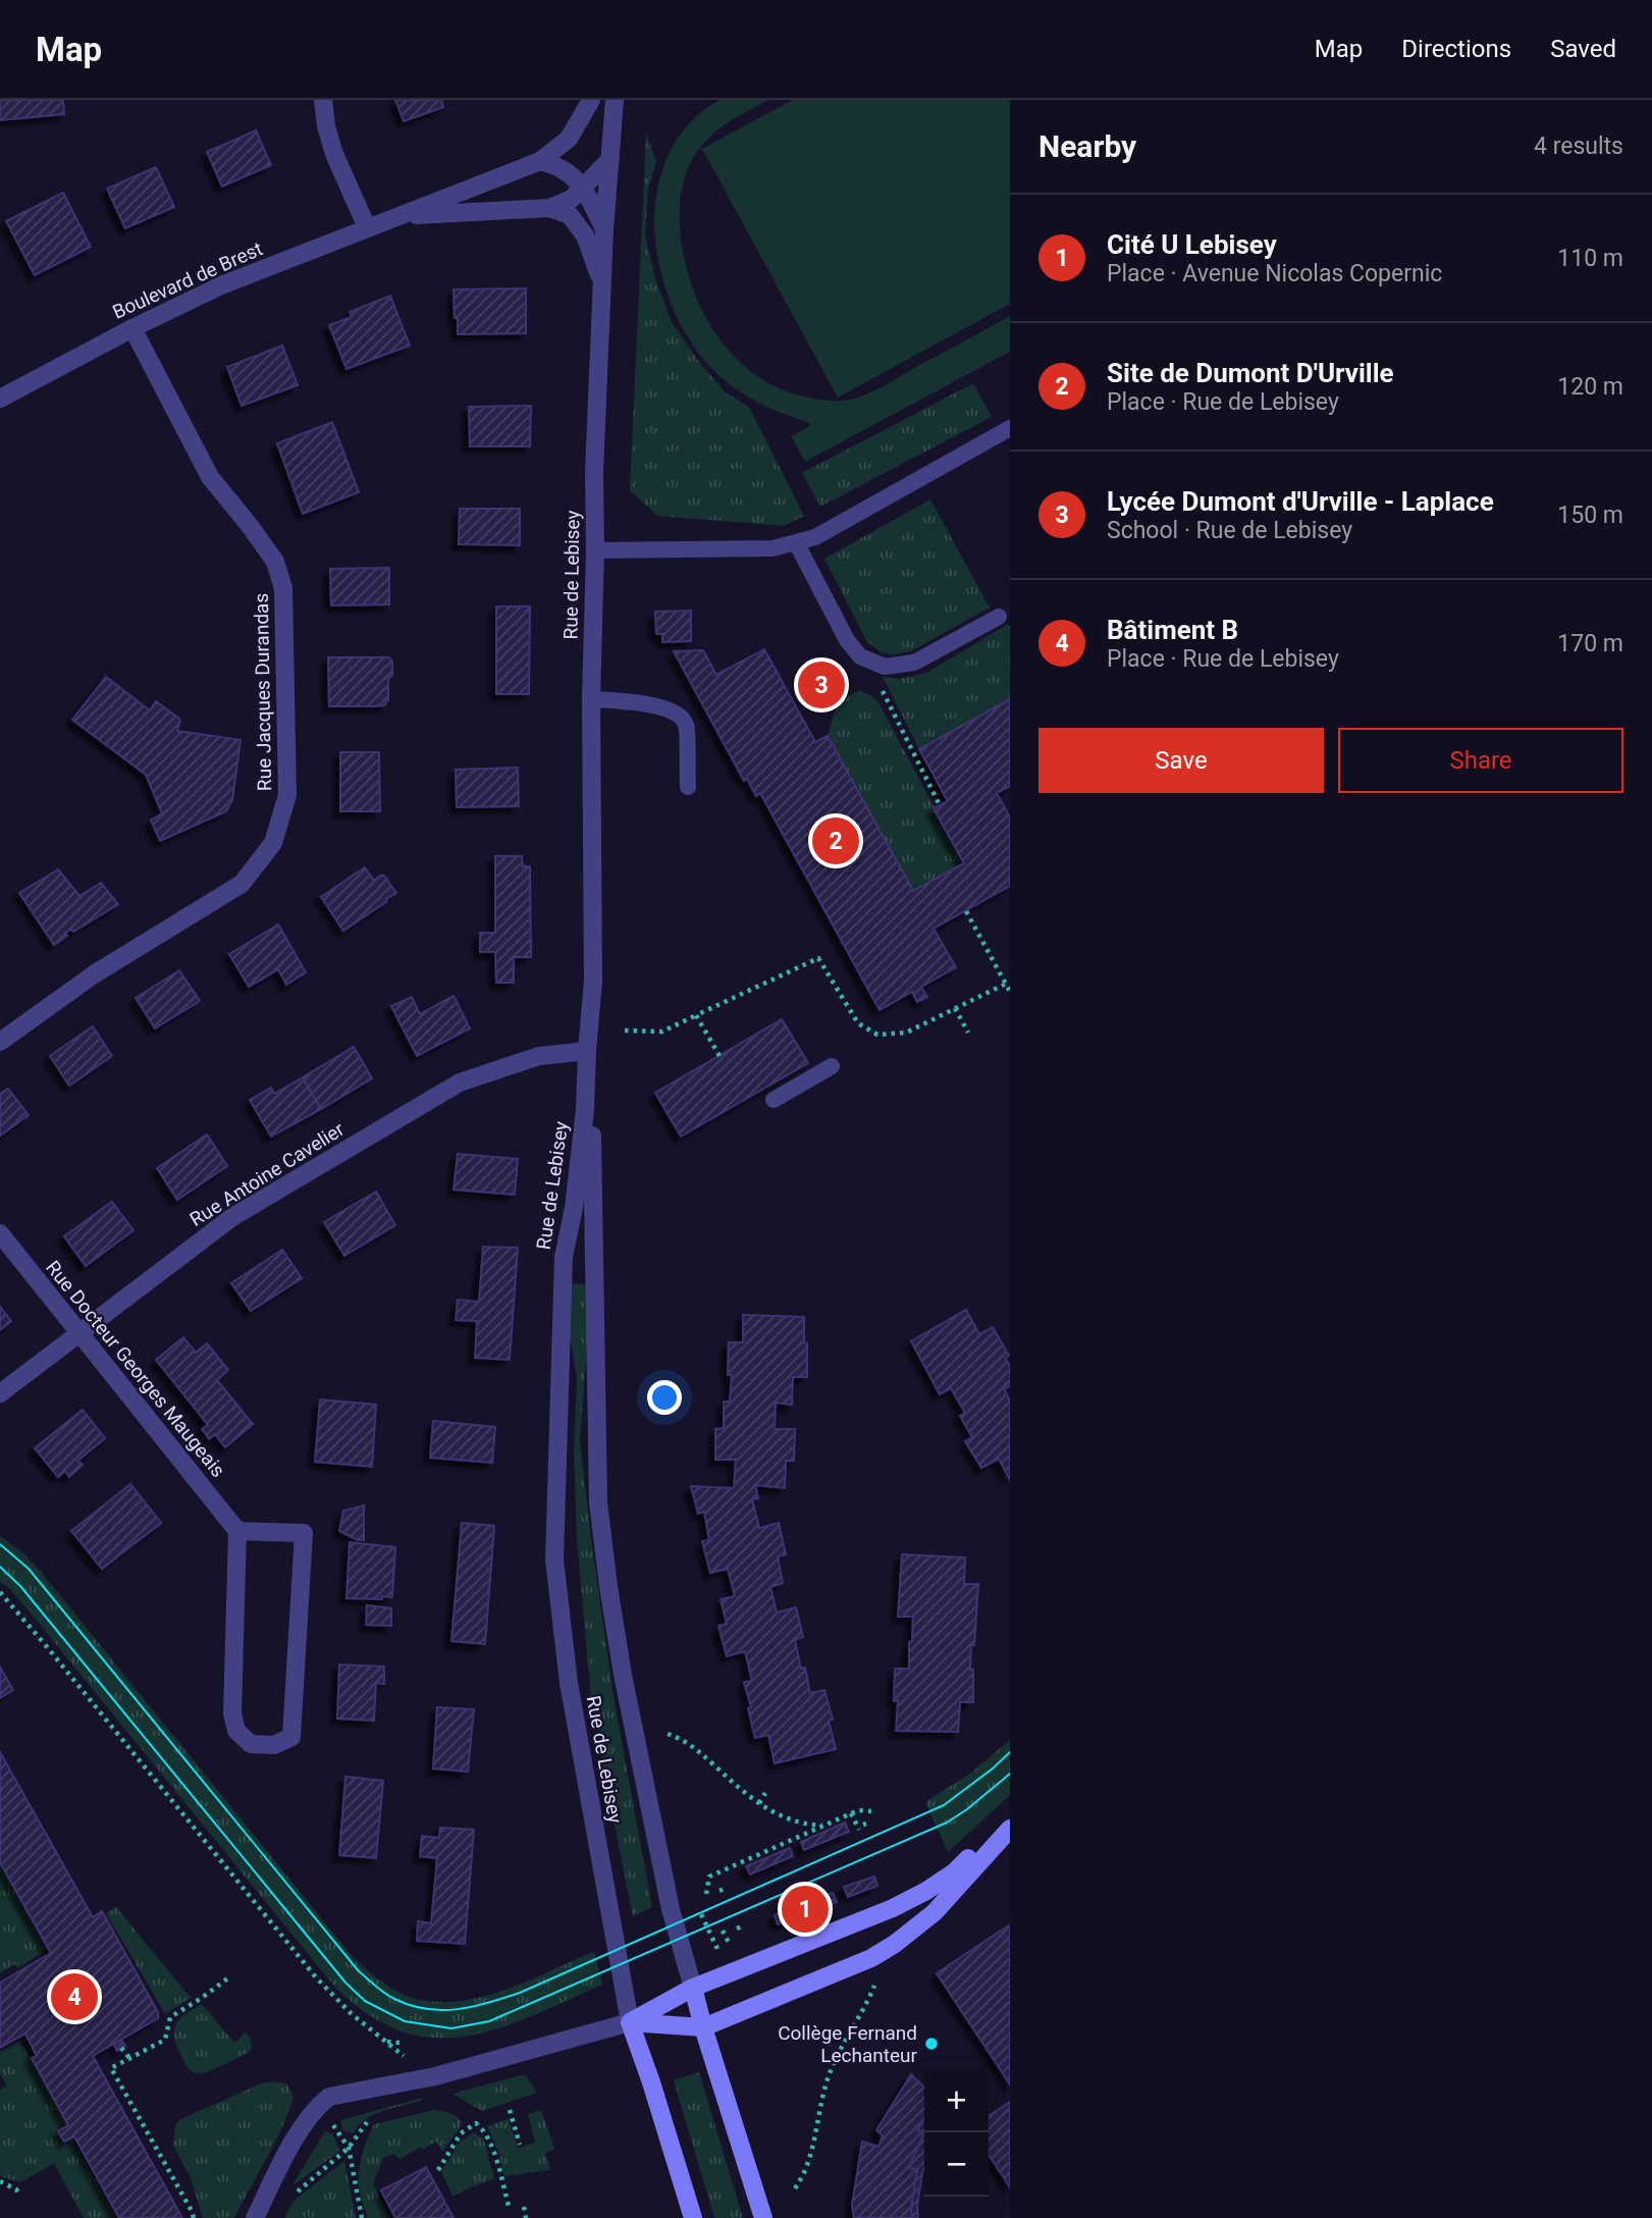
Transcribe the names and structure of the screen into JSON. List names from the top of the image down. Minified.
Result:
{"streets":{"main road":["Rue de Lebisey"],"street":["Boulevard de Brest","Rue Jacques Durandas","Rue Antoine Cavelier","Rue Docteur Georges Maugeais"]},"crossings":[["Boulevard de Brest","Rue de Lebisey"],["Boulevard de Brest","Rue Jacques Durandas"],["Rue de Lebisey","Rue Antoine Cavelier"],["Rue Antoine Cavelier","Rue Docteur Georges Maugeais"]],"places":["Collège Fernand Lechanteur"],"page":{"header":"Map","nav":["Map","Directions","Saved"],"heading":["Nearby","4 results"],"list":[{"mark":"1","name":"Cité U Lebisey","note":"Place · Avenue Nicolas Copernic","value":"110 m"},{"mark":"2","name":"Site de Dumont D'Urville","note":"Place · Rue de Lebisey","value":"120 m"},{"mark":"3","name":"Lycée Dumont d'Urville - Laplace","note":"School · Rue de Lebisey","value":"150 m"},{"mark":"4","name":"Bâtiment B","note":"Place · Rue de Lebisey","value":"170 m"}],"pins":["3","2","1","4"],"buttons":["Save","Share"],"map_buttons":["+","−"]}}
